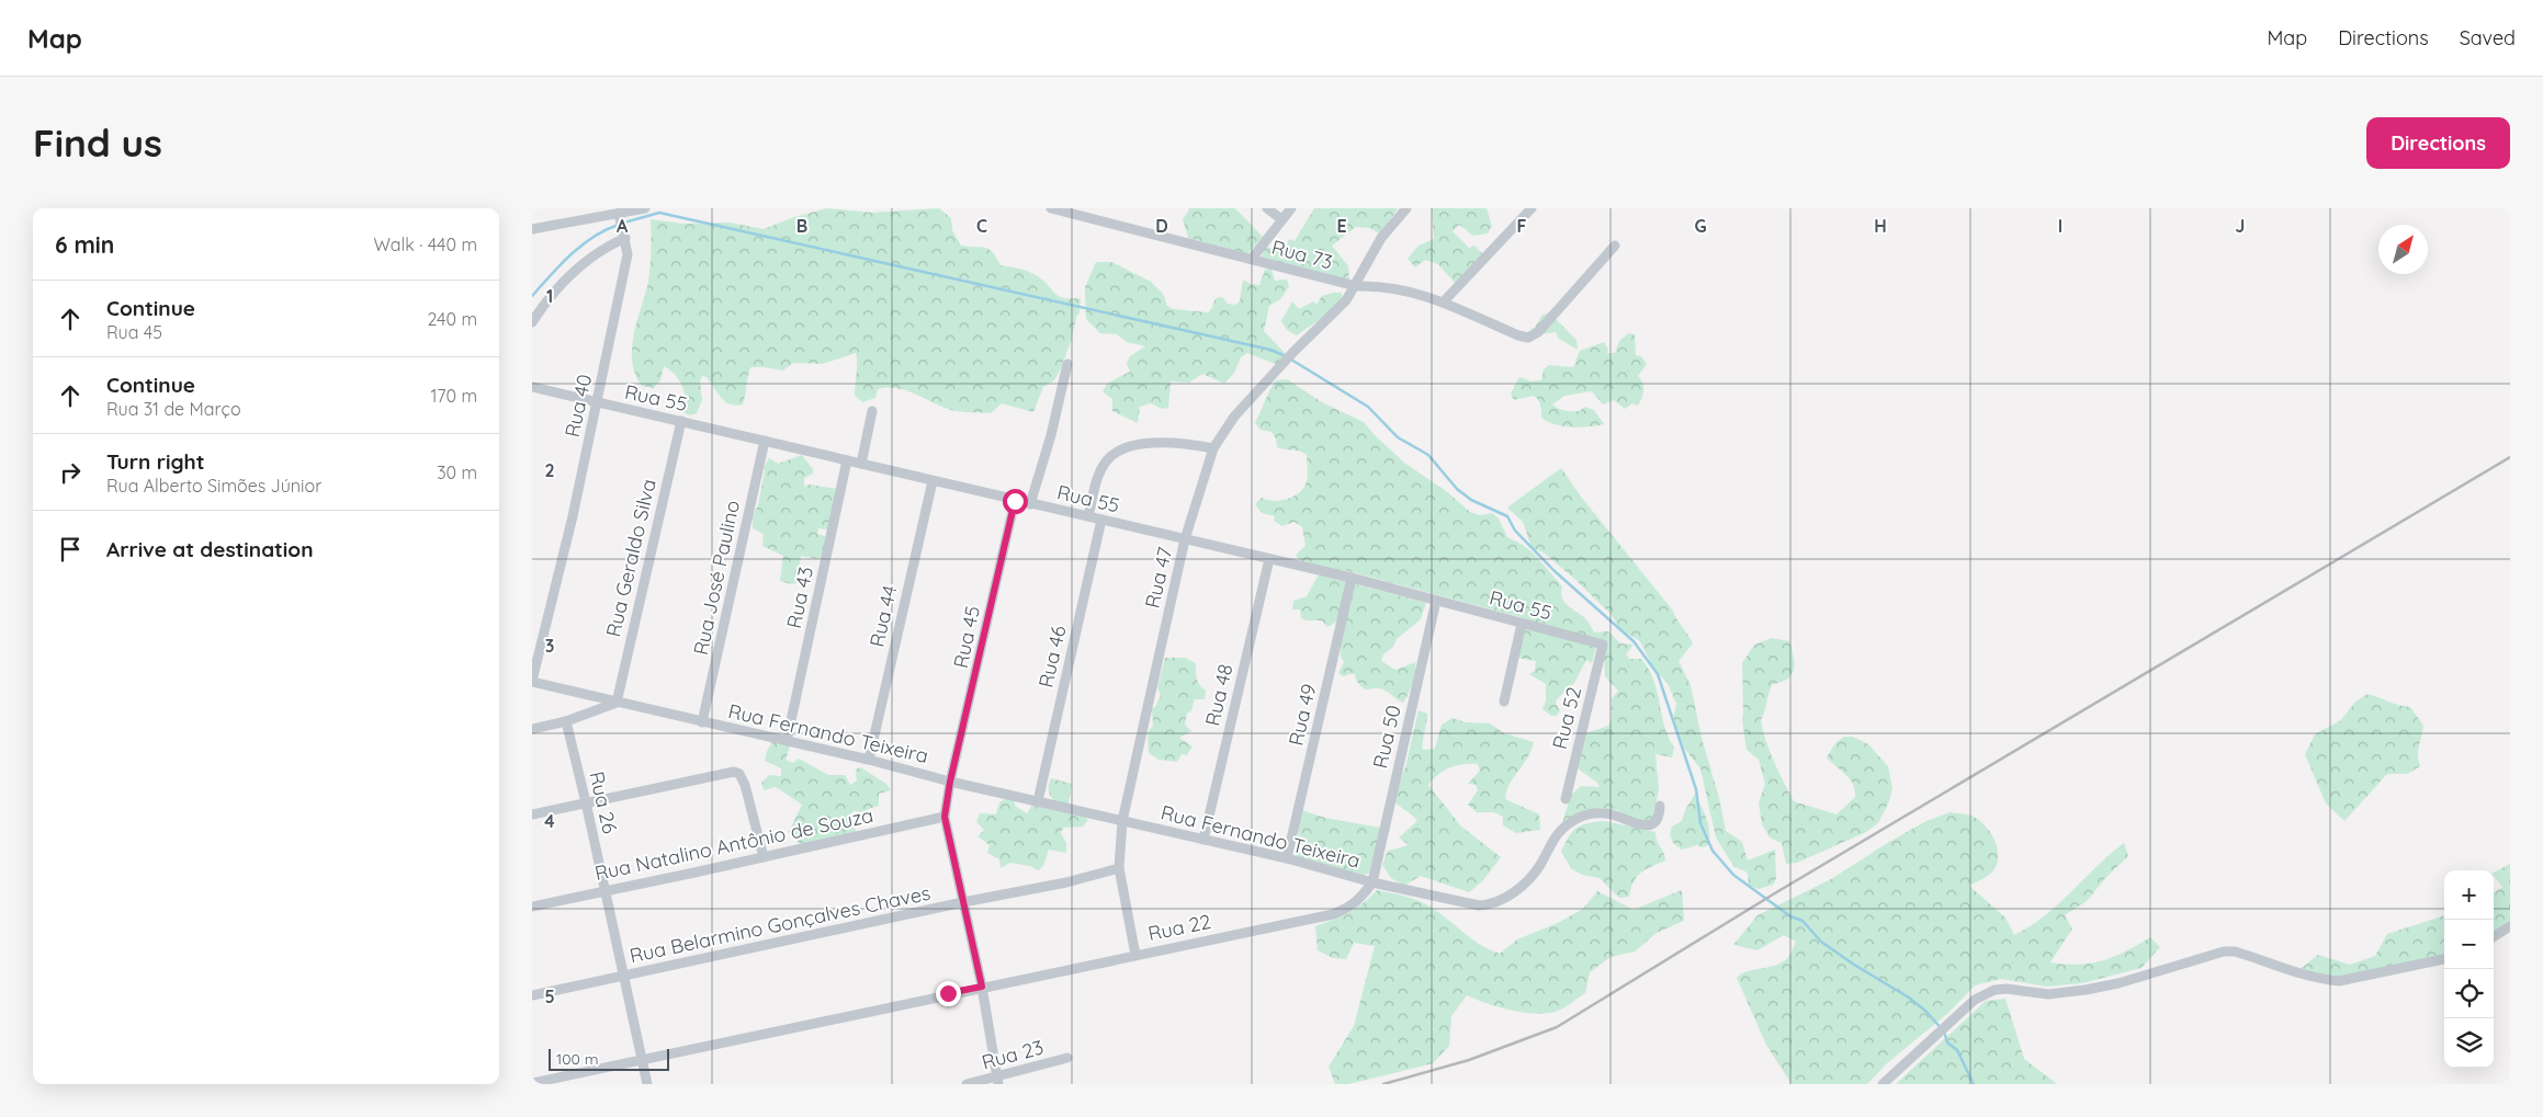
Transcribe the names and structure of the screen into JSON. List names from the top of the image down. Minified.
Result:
{"streets":{"street":["Rua 73","Rua 55","Rua 40","Rua Geraldo Silva","Rua José Paulino","Rua 47","Rua 43","Rua 44","Rua 45","Rua 46","Rua 48","Rua 49","Rua 52","Rua Fernando Teixeira","Rua 50","Rua 26","Rua Natalino Antônio de Souza","Rua Belarmino Gonçalves Chaves","Rua 22","Rua 23"]},"crossings":[["Rua 73","Rua 47"],["Rua 55","Rua 40"],["Rua 55","Rua Geraldo Silva"],["Rua 55","Rua José Paulino"],["Rua 55","Rua 47"],["Rua 55","Rua 43"],["Rua 55","Rua 44"],["Rua 55","Rua 45"],["Rua 55","Rua 46"],["Rua 55","Rua 48"],["Rua 55","Rua 49"],["Rua 55","Rua 52"],["Rua 55","Rua 50"],["Rua 40","Rua Fernando Teixeira"],["Rua Geraldo Silva","Rua Fernando Teixeira"],["Rua José Paulino","Rua Fernando Teixeira"],["Rua 47","Rua Fernando Teixeira"],["Rua 43","Rua Fernando Teixeira"],["Rua 44","Rua Fernando Teixeira"],["Rua 45","Rua Fernando Teixeira"],["Rua 45","Rua Natalino Antônio de Souza"],["Rua 46","Rua Fernando Teixeira"],["Rua 48","Rua Fernando Teixeira"],["Rua 49","Rua Fernando Teixeira"],["Rua Fernando Teixeira","Rua 50"],["Rua Fernando Teixeira","Rua 22"],["Rua 50","Rua 22"],["Rua 26","Rua Natalino Antônio de Souza"],["Rua 26","Rua Belarmino Gonçalves Chaves"],["Rua 26","Rua 22"]],"scale_bar":"100 m","north":"top right","page":{"header":"Map","nav":["Map","Directions","Saved"],"buttons":"Directions","title":"Find us","heading":["6 min","Walk · 440 m"],"list":[["Continue","Rua 45","240 m"],["Continue","Rua 31 de Março","170 m"],["Turn right","Rua Alberto Simões Júnior","30 m"],"Arrive at destination"],"map_buttons":["+","−"],"scale":"100 m"},"grid":{"columns":["A","B","C","D","E","F","G","H","I","J"],"rows":["1","2","3","4","5"]}}
